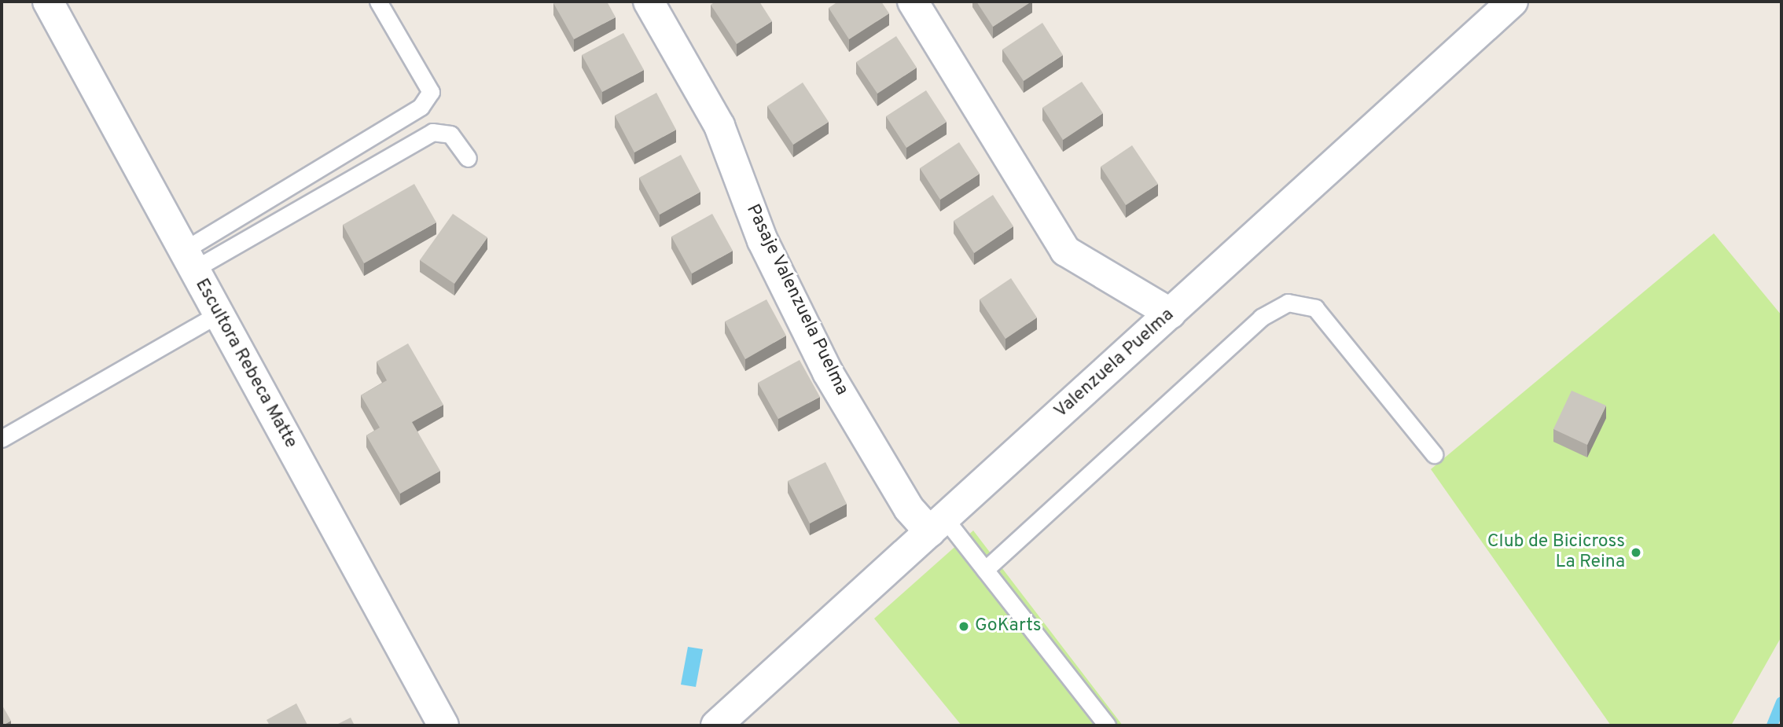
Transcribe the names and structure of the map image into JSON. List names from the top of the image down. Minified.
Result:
{"streets":{"street":["Pasaje Valenzuela Puelma","Escultora Rebeca Matte","Valenzuela Puelma"]},"crossings":[["Pasaje Valenzuela Puelma","Valenzuela Puelma"]],"places":["Club de Bicicross La Reina","GoKarts"]}
